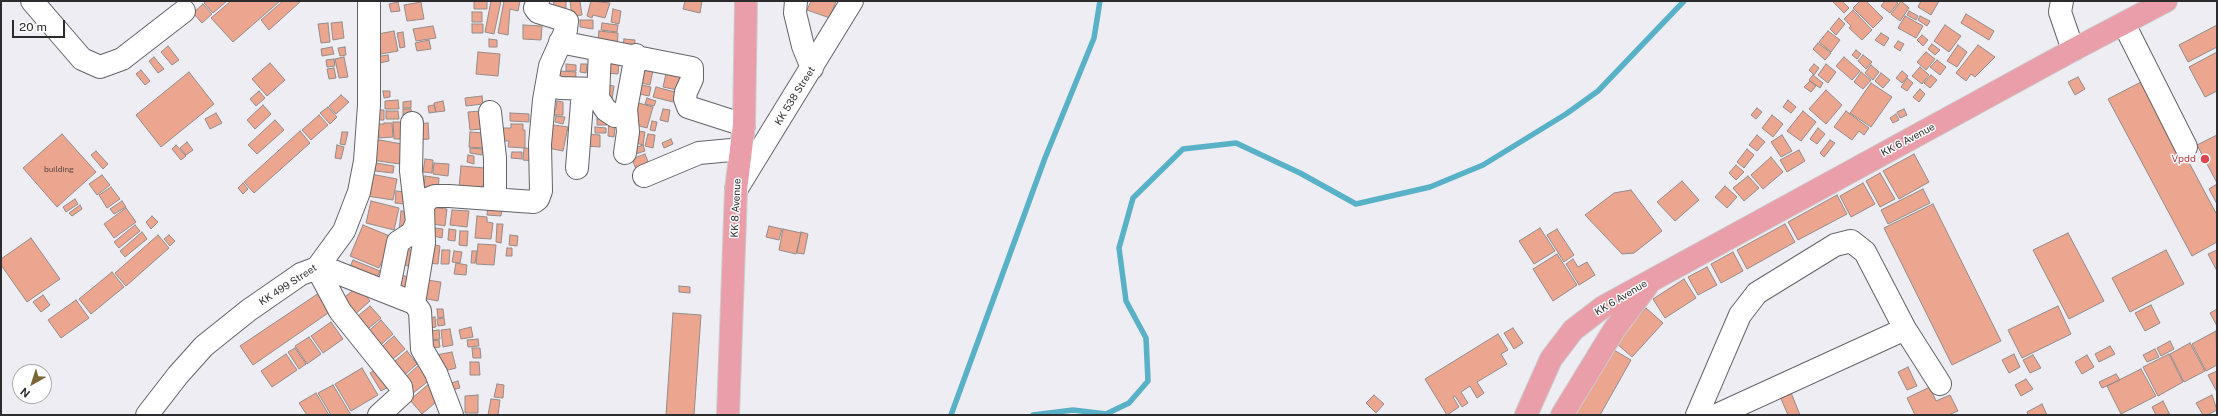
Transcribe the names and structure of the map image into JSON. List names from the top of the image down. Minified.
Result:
{"streets":{"main road":["KK 6 Avenue","KK 8 Avenue"],"street":["KK 538 Street","KK 499 Street"]},"crossings":[["KK 538 Street","KK 8 Avenue"]],"places":["Vpdd"],"house_numbers":["building"],"scale_bar":"20 m","north":"bottom left"}
